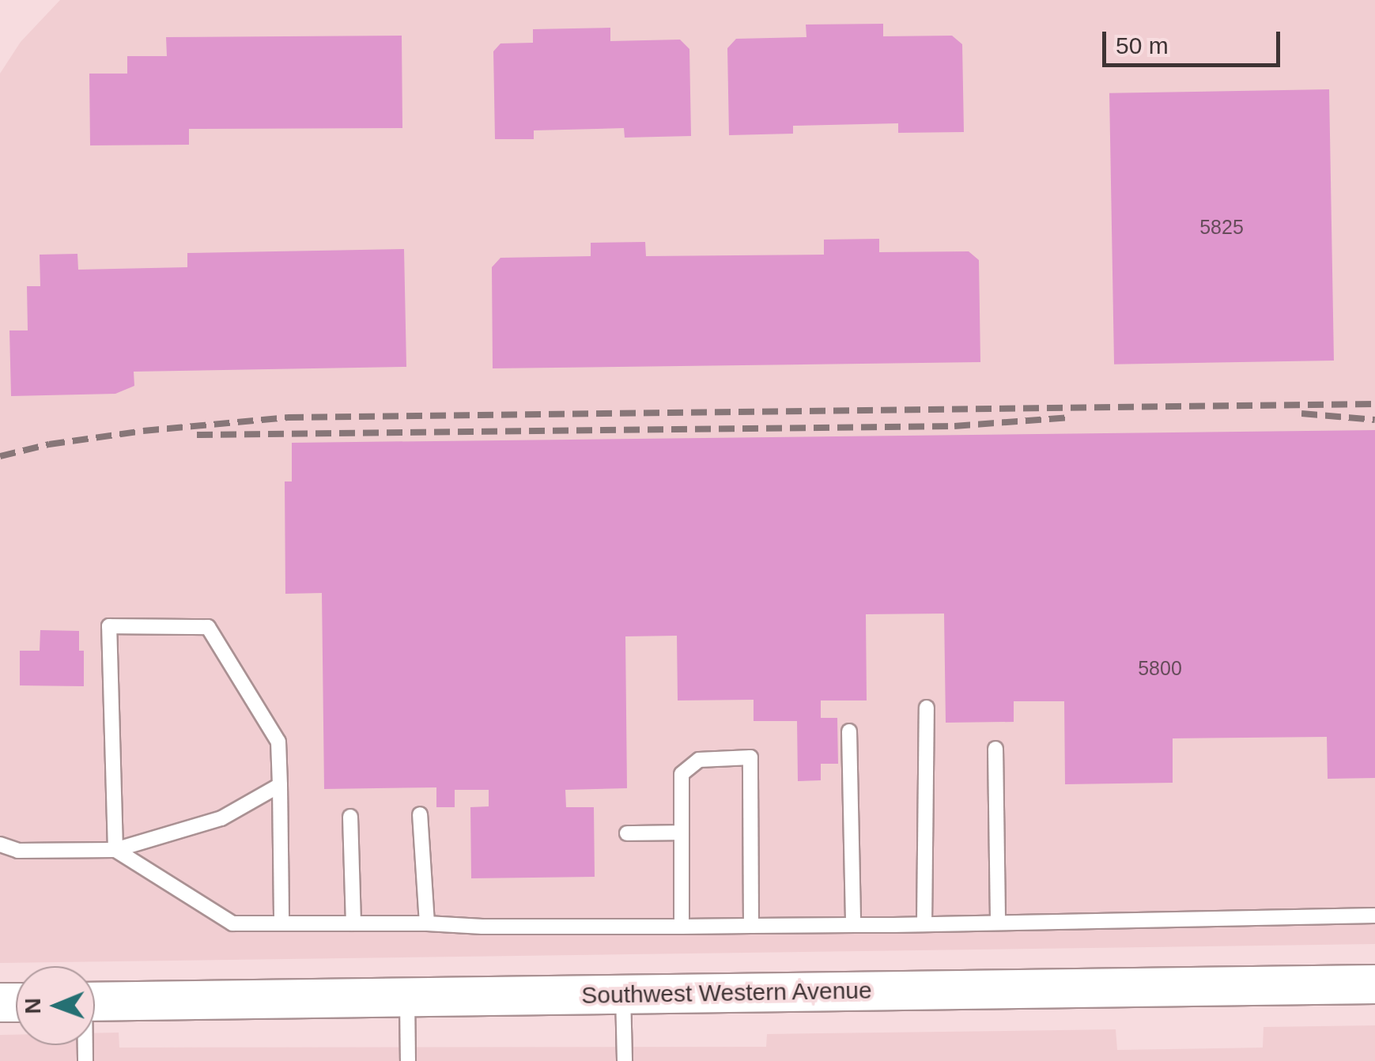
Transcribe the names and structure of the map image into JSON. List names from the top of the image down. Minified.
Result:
{"streets":{"main road":["Southwest Western Avenue"]},"house_numbers":["5825","5800"],"scale_bar":"50 m","north":"left"}
